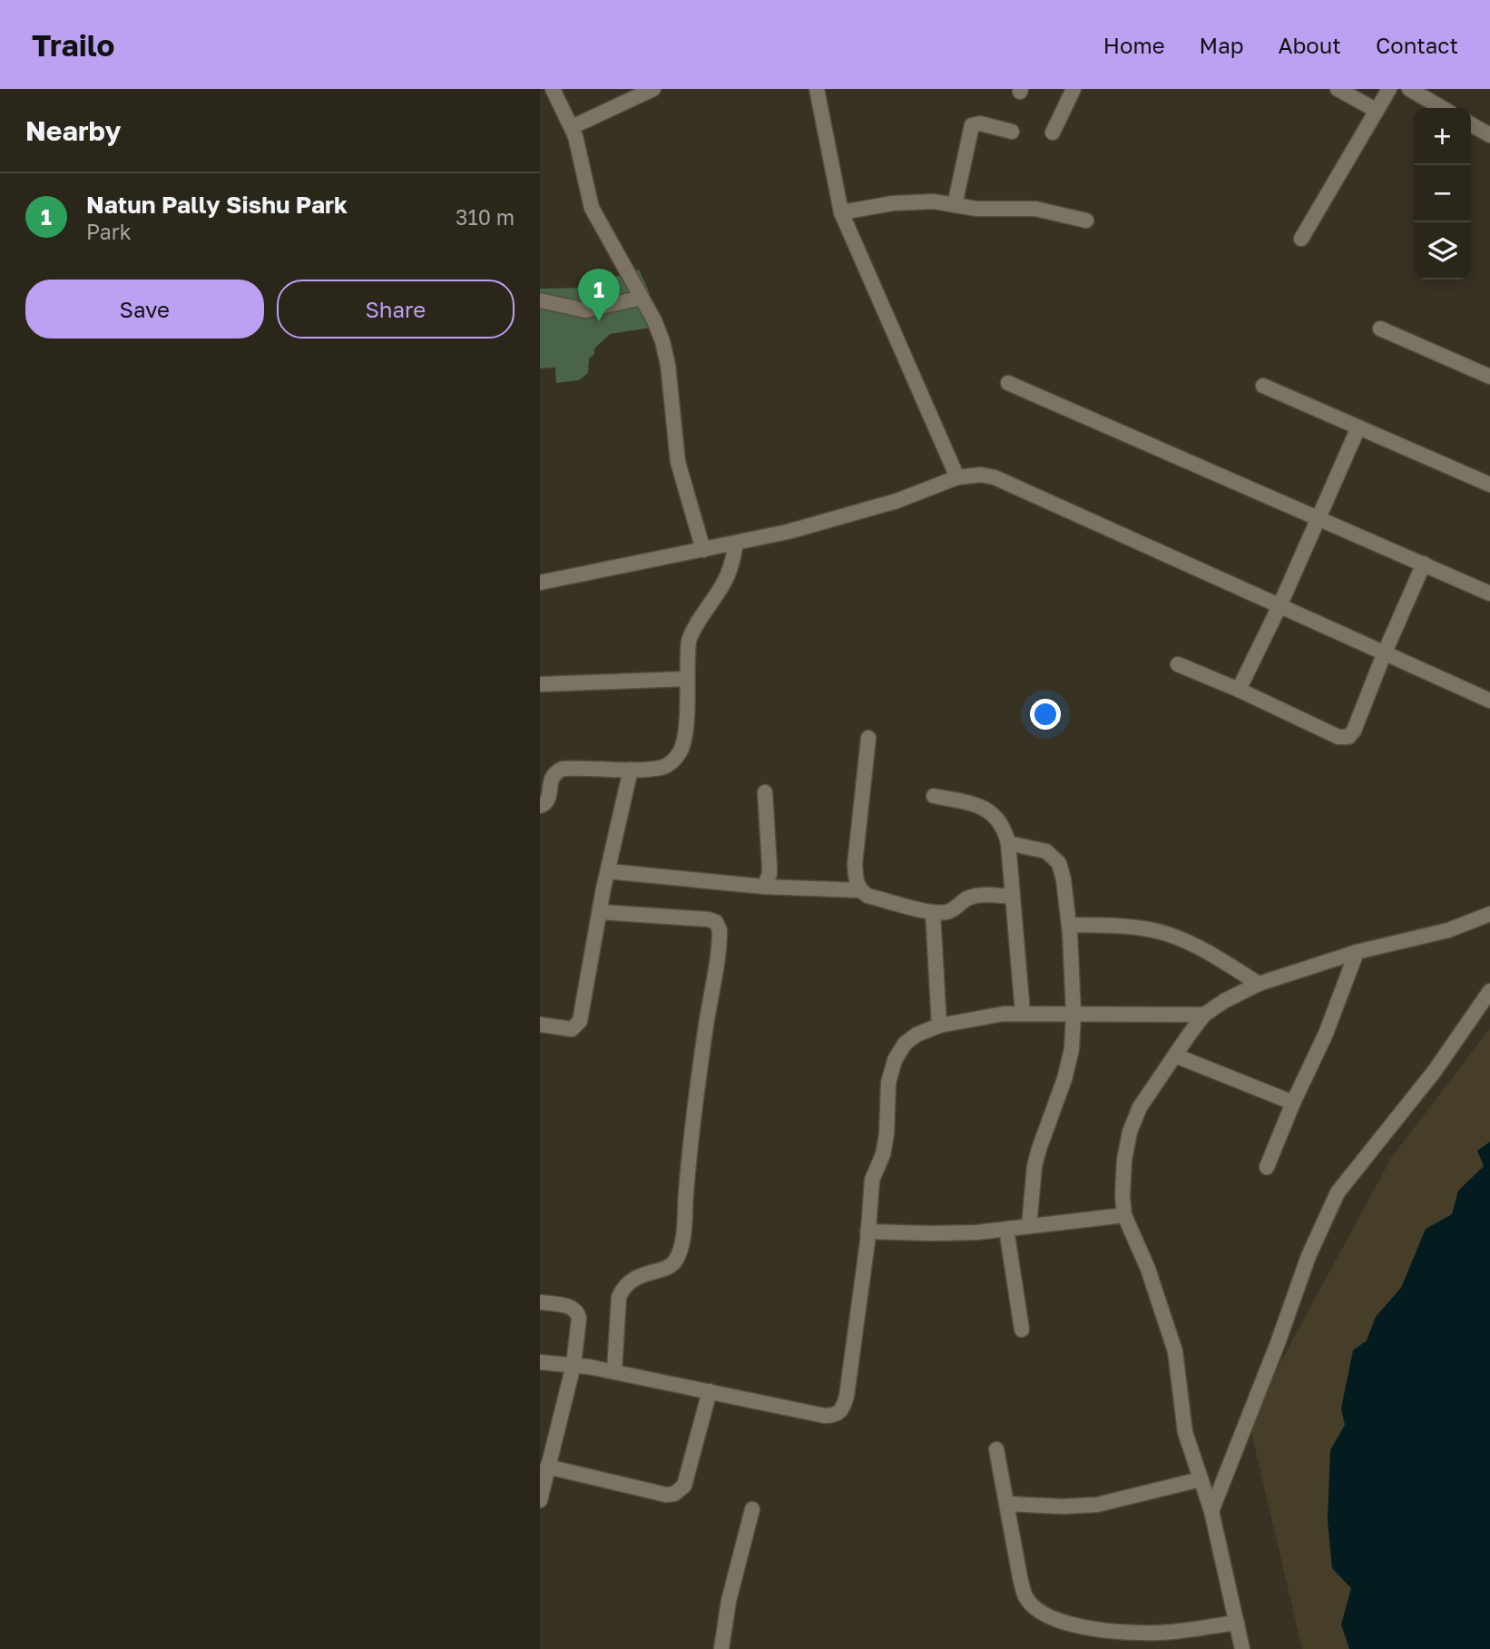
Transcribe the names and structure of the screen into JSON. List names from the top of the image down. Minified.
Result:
{"page":{"header":"Trailo","nav":["Home","Map","About","Contact"],"heading":"Nearby","map_buttons":["+","−"],"list":[{"mark":"1","name":"Natun Pally Sishu Park","note":"Park","value":"310 m"}],"buttons":["Save","Share"],"pins":"1"}}
